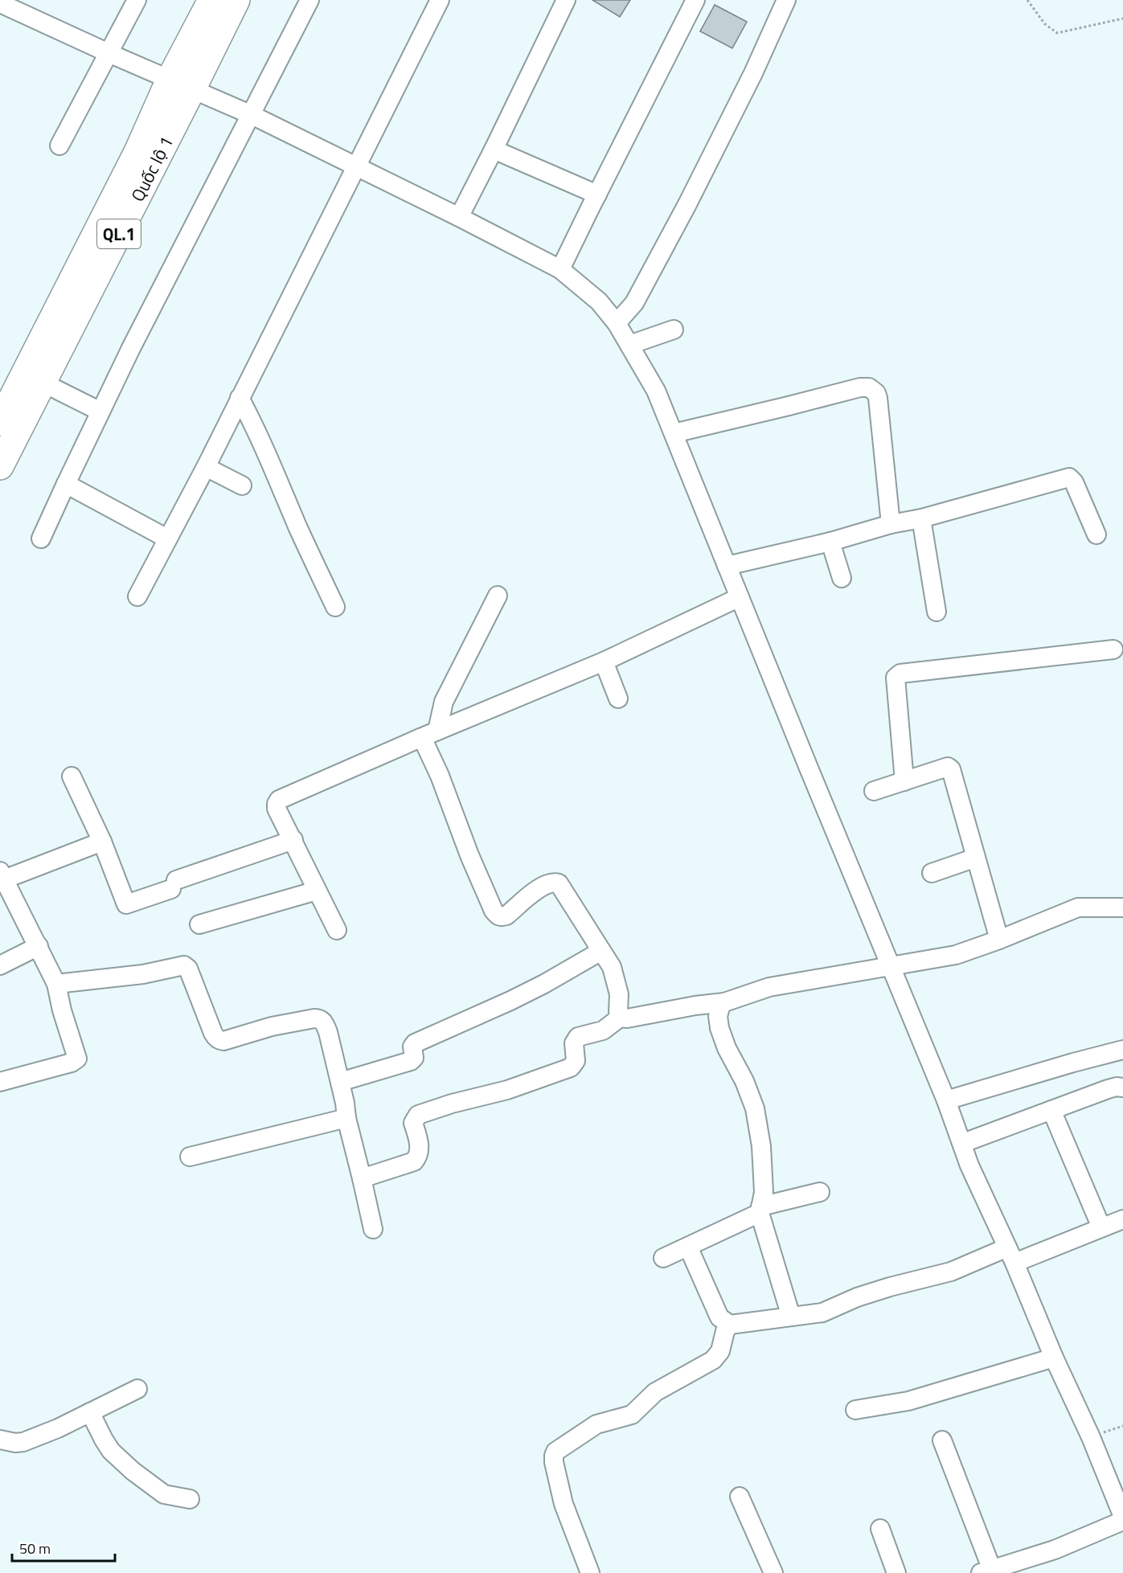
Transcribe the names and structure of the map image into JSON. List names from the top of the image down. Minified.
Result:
{"streets":{"highway":["Quốc lộ 1","QL.1"]},"scale_bar":"50 m"}
